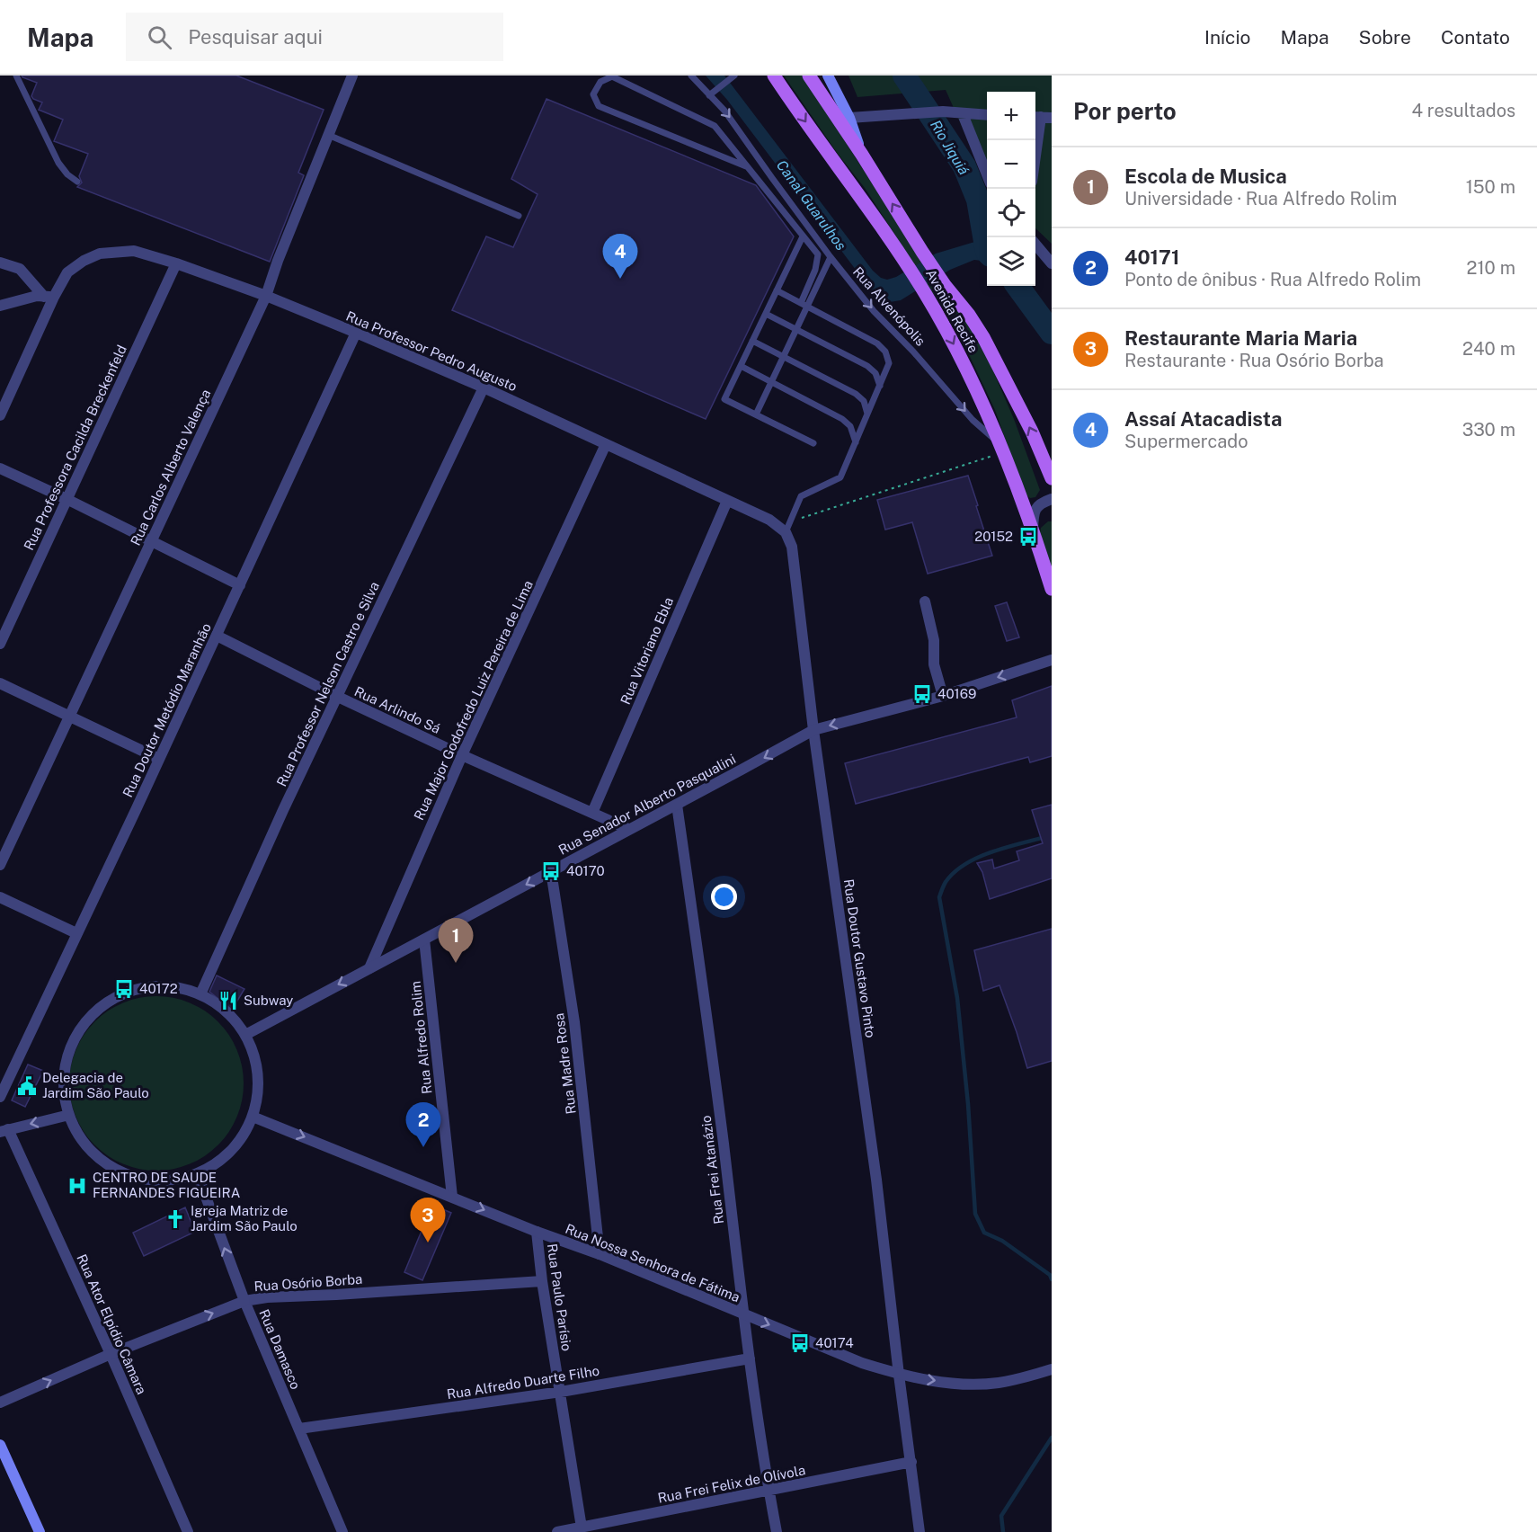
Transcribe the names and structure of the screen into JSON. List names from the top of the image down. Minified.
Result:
{"streets":{"main road":["Avenida Recife"],"street":["Rua Professor Pedro Augusto","Rua Professora Cacilda Breckenfeld","Rua Carlos Alberto Valença","Rua Vitoriano Ebla","Rua Professor Nelson Castro e Silva","Rua Major Godofredo Luiz Pereira de Lima","Rua Doutor Metódio Maranhão","Rua Arlindo Sá","Rua Senador Alberto Pasqualini","Rua Doutor Gustavo Pinto","Rua Alfredo Rolim","Rua Madre Rosa","Rua Frei Atanázio","Rua Nossa Senhora de Fátima","Rua Osório Borba","Rua Paulo Parísio","Rua Ator Elpídio Câmara","Rua Damasco","Rua Alfredo Duarte Filho","Rua Frei Felix de Olívola"],"lane":["Rua Alvenópolis"]},"crossings":[["Rua Alvenópolis","Avenida Recife"],["Rua Professor Pedro Augusto","Rua Professora Cacilda Breckenfeld"],["Rua Professor Pedro Augusto","Rua Carlos Alberto Valença"],["Rua Professor Pedro Augusto","Rua Vitoriano Ebla"],["Rua Professor Pedro Augusto","Rua Professor Nelson Castro e Silva"],["Rua Professor Pedro Augusto","Rua Major Godofredo Luiz Pereira de Lima"],["Rua Professor Pedro Augusto","Rua Doutor Metódio Maranhão"],["Rua Professor Pedro Augusto","Rua Doutor Gustavo Pinto"],["Rua Vitoriano Ebla","Rua Arlindo Sá"],["Rua Professor Nelson Castro e Silva","Rua Arlindo Sá"],["Rua Major Godofredo Luiz Pereira de Lima","Rua Arlindo Sá"],["Rua Major Godofredo Luiz Pereira de Lima","Rua Senador Alberto Pasqualini"],["Rua Doutor Metódio Maranhão","Rua Arlindo Sá"],["Rua Arlindo Sá","Rua Senador Alberto Pasqualini"],["Rua Senador Alberto Pasqualini","Rua Doutor Gustavo Pinto"],["Rua Senador Alberto Pasqualini","Rua Alfredo Rolim"],["Rua Senador Alberto Pasqualini","Rua Madre Rosa"],["Rua Senador Alberto Pasqualini","Rua Frei Atanázio"],["Rua Doutor Gustavo Pinto","Rua Nossa Senhora de Fátima"],["Rua Doutor Gustavo Pinto","Rua Frei Felix de Olívola"],["Rua Alfredo Rolim","Rua Nossa Senhora de Fátima"],["Rua Madre Rosa","Rua Nossa Senhora de Fátima"],["Rua Frei Atanázio","Rua Nossa Senhora de Fátima"],["Rua Frei Atanázio","Rua Alfredo Duarte Filho"],["Rua Frei Atanázio","Rua Frei Felix de Olívola"],["Rua Nossa Senhora de Fátima","Rua Paulo Parísio"],["Rua Osório Borba","Rua Paulo Parísio"],["Rua Osório Borba","Rua Ator Elpídio Câmara"],["Rua Osório Borba","Rua Damasco"],["Rua Paulo Parísio","Rua Alfredo Duarte Filho"],["Rua Paulo Parísio","Rua Frei Felix de Olívola"],["Rua Damasco","Rua Alfredo Duarte Filho"]],"one_way":["Rua Senador Alberto Pasqualini","Rua Nossa Senhora de Fátima","Rua Osório Borba"],"water":["Rio Jiquiá","Canal Guarulhos"],"places":{"bus stop":["20152","40169","40170","40172","40174"],"restaurant":["Subway"],"public building":["Delegacia de Jardim São Paulo"],"hospital":["CENTRO DE SAUDE FERNANDES FIGUEIRA"],"church":["Igreja Matriz de Jardim São Paulo"]},"page":{"header":"Mapa","search":"Pesquisar aqui","nav":["Início","Mapa","Sobre","Contato"],"heading":["Por perto","4 resultados"],"map_buttons":["+","−"],"list":[{"mark":"1","name":"Escola de Musica","note":"Universidade · Rua Alfredo Rolim","value":"150 m"},{"mark":"2","name":"40171","note":"Ponto de ônibus · Rua Alfredo Rolim","value":"210 m"},{"mark":"3","name":"Restaurante Maria Maria","note":"Restaurante · Rua Osório Borba","value":"240 m"},{"mark":"4","name":"Assaí Atacadista","note":"Supermercado","value":"330 m"}],"pins":["4","1","2","3"]}}
